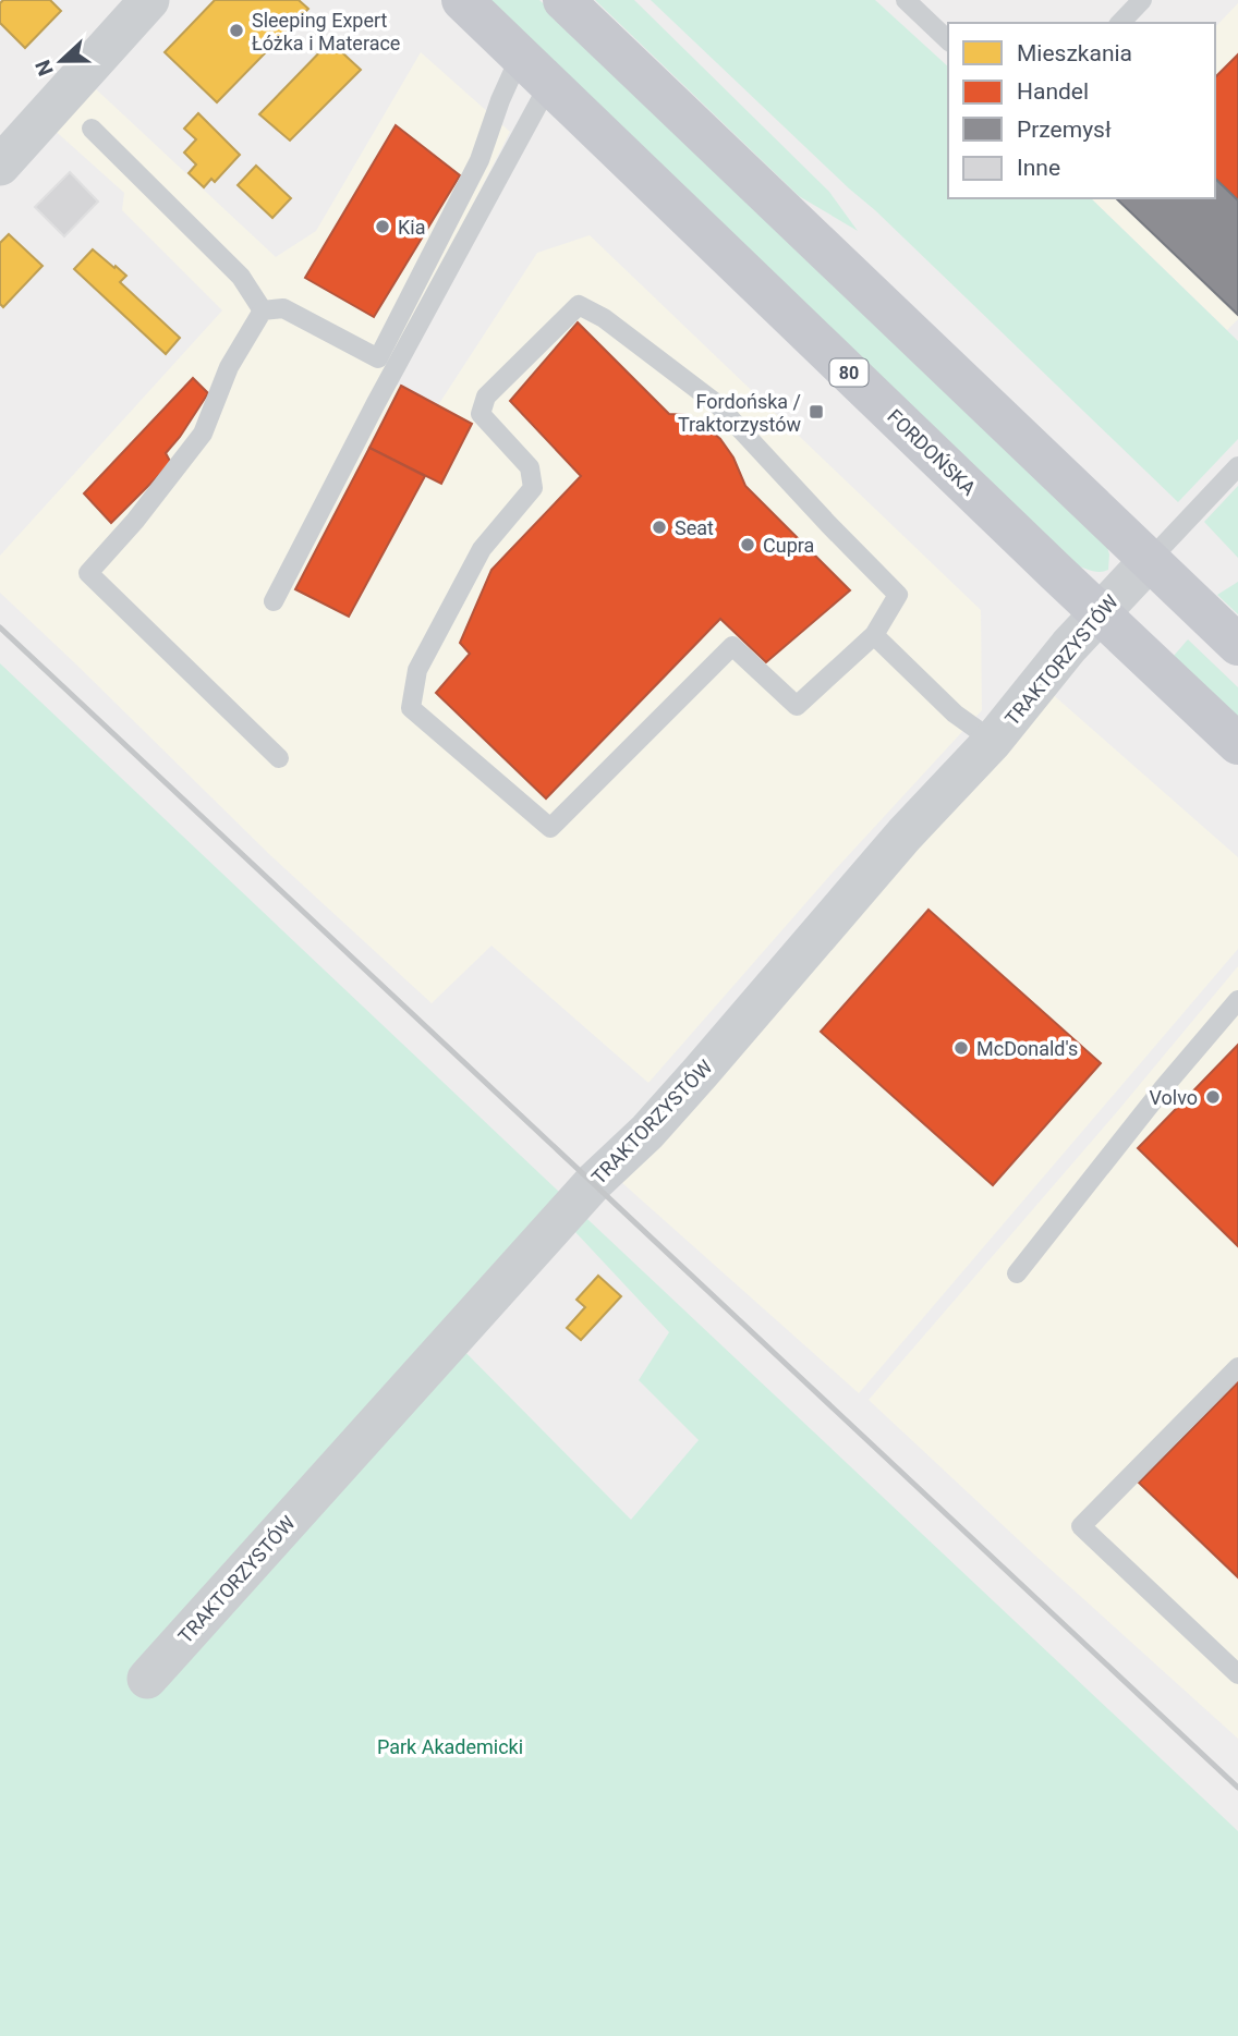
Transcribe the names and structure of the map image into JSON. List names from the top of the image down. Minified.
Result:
{"streets":{"main road":["80","FORDOŃSKA"],"street":["TRAKTORZYSTÓW"]},"crossings":[["FORDOŃSKA","TRAKTORZYSTÓW"]],"parks":["Park Akademicki"],"places":{"other":["Sleeping Expert Łóżka i Materace","Kia","Seat","Cupra","McDonald's","Volvo"],"transit":["Fordońska / Traktorzystów"]},"legend":["Mieszkania","Handel","Przemysł","Inne"],"north":"left"}
